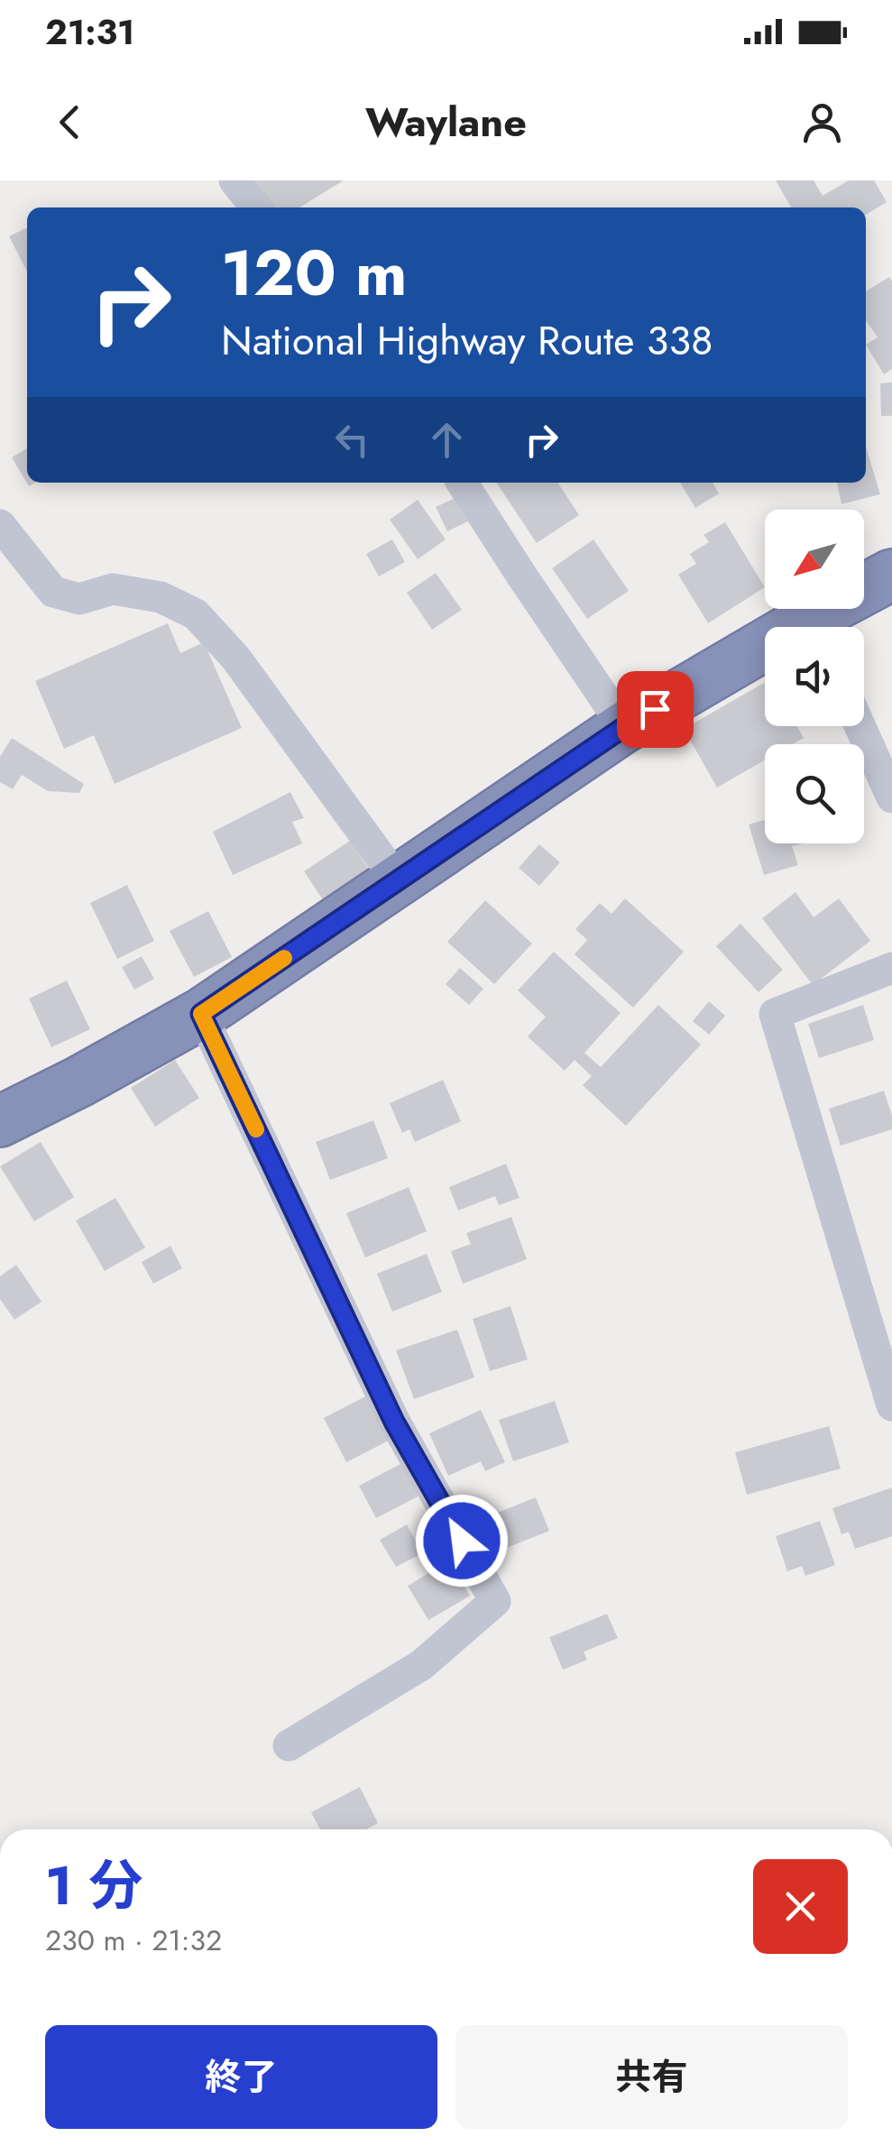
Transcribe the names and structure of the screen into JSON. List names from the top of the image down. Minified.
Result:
{"north":"bottom left","page":{"status":"21:31","header":"Waylane","turn":["120 m","National Highway Route 338"],"heading":["1 分","230 m · 21:32"],"buttons":["終了","共有"]}}
